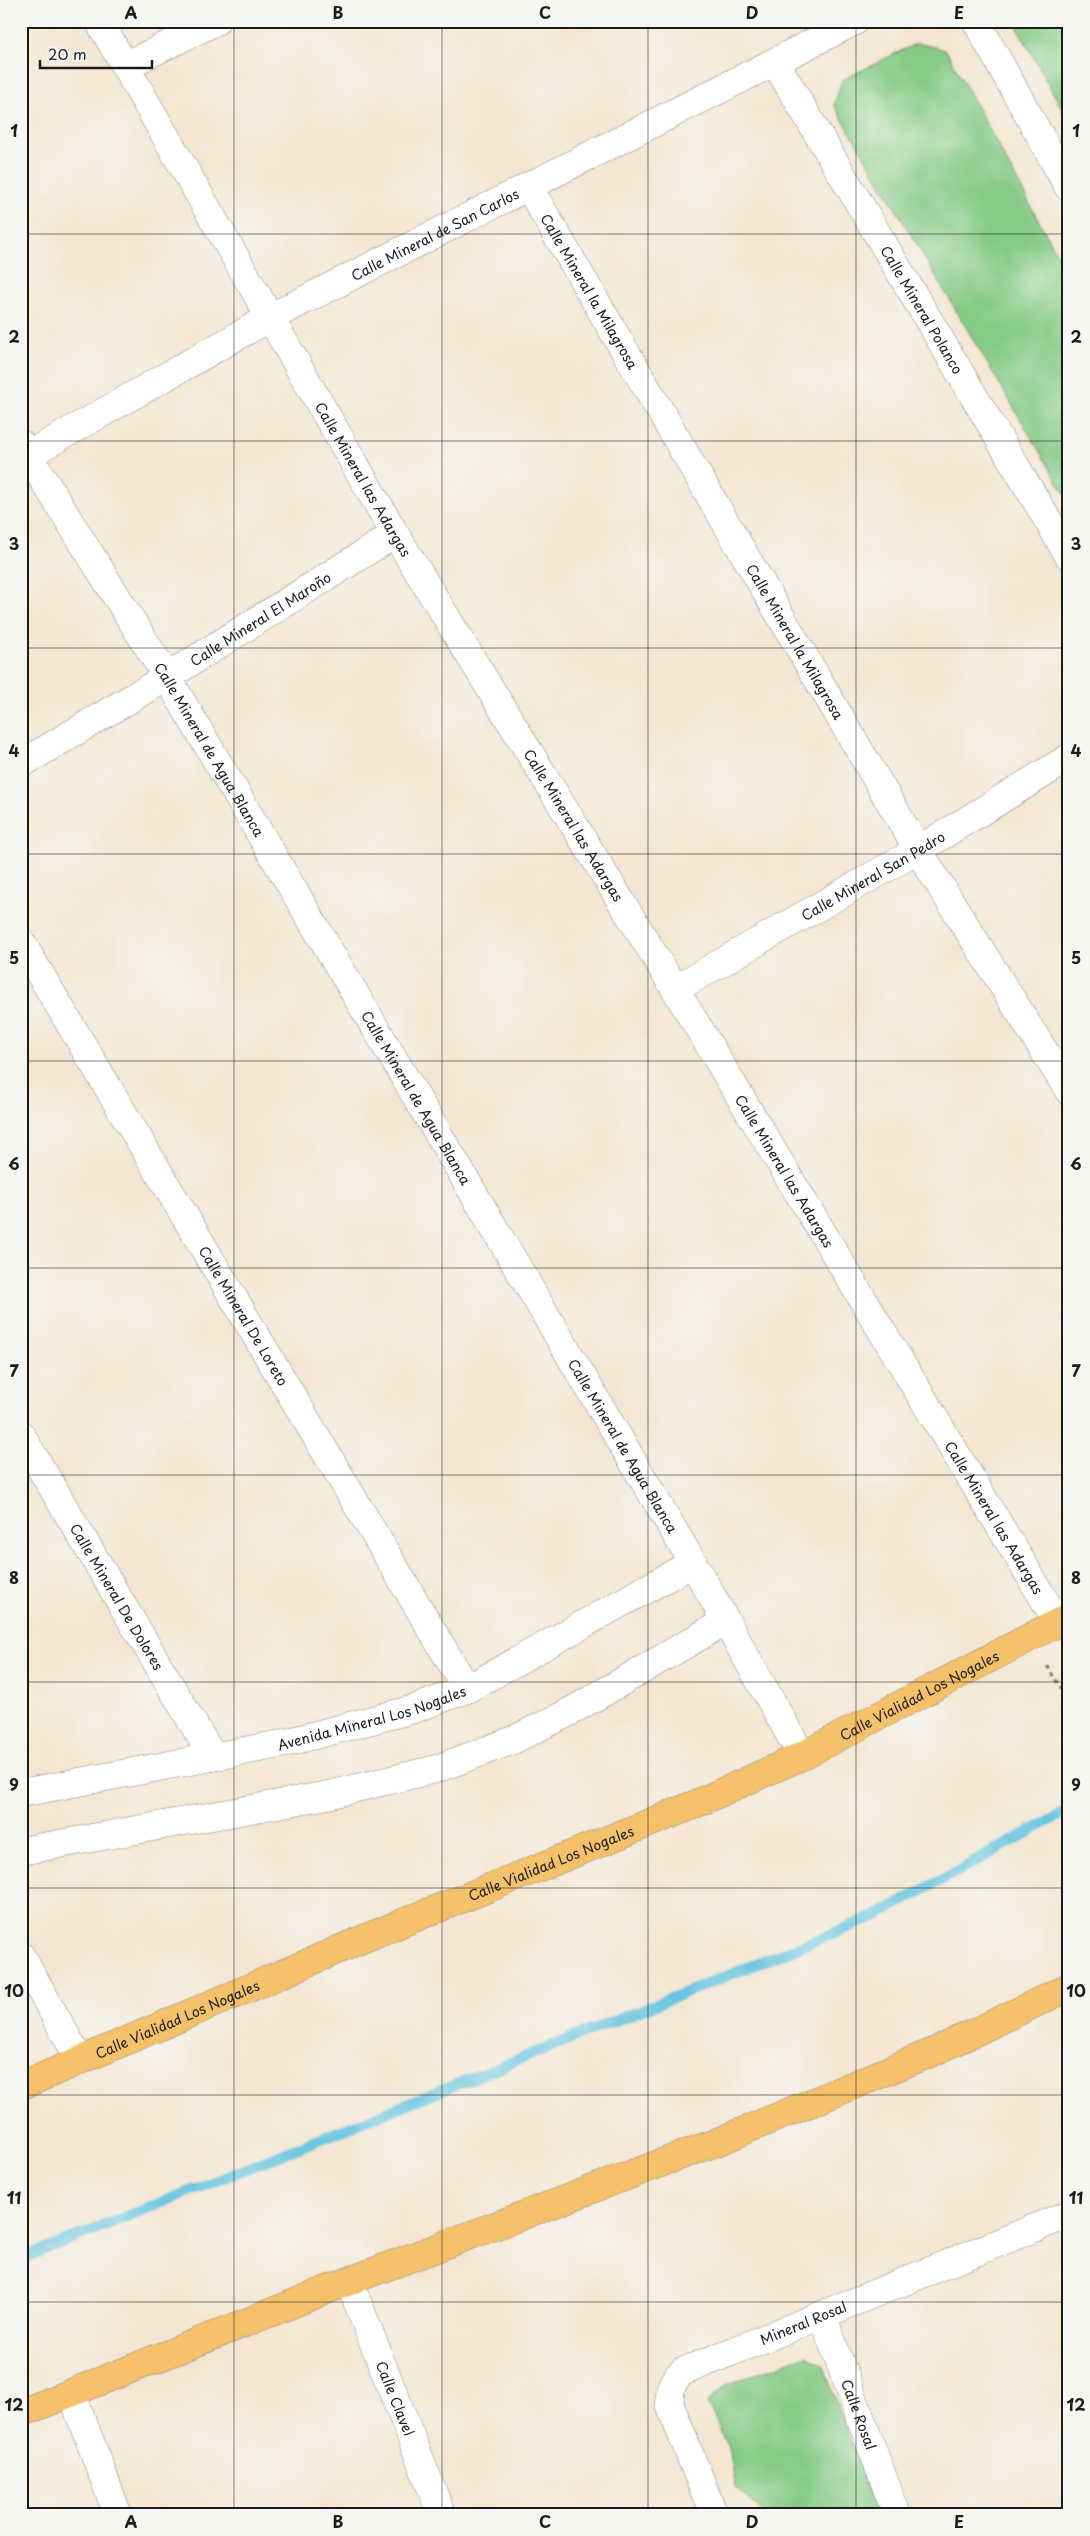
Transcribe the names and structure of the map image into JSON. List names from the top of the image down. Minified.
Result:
{"streets":{"highway":["Calle Vialidad Los Nogales"],"street":["Calle Mineral de San Carlos","Calle Mineral la Milagrosa","Calle Mineral Polanco","Calle Mineral las Adargas","Calle Mineral El Maroño","Calle Mineral de Agua Blanca","Calle Mineral San Pedro","Calle Mineral De Loreto","Calle Mineral De Dolores","Avenida Mineral Los Nogales","Mineral Rosal","Calle Clavel","Calle Rosal"]},"crossings":[["Calle Mineral de San Carlos","Calle Mineral la Milagrosa"],["Calle Mineral de San Carlos","Calle Mineral Polanco"],["Calle Mineral de San Carlos","Calle Mineral las Adargas"],["Calle Mineral de San Carlos","Calle Mineral de Agua Blanca"],["Calle Mineral la Milagrosa","Calle Mineral San Pedro"],["Calle Mineral las Adargas","Calle Mineral El Maroño"],["Calle Mineral las Adargas","Calle Mineral San Pedro"],["Calle Mineral las Adargas","Calle Vialidad Los Nogales"],["Calle Mineral El Maroño","Calle Mineral de Agua Blanca"],["Calle Mineral de Agua Blanca","Calle Vialidad Los Nogales"],["Calle Mineral de Agua Blanca","Avenida Mineral Los Nogales"],["Calle Mineral De Loreto","Avenida Mineral Los Nogales"],["Calle Mineral De Dolores","Avenida Mineral Los Nogales"],["Mineral Rosal","Calle Rosal"]],"scale_bar":"20 m","grid":{"columns":["A","B","C","D","E"],"rows":["1","2","3","4","5","6","7","8","9","10","11","12"]}}
